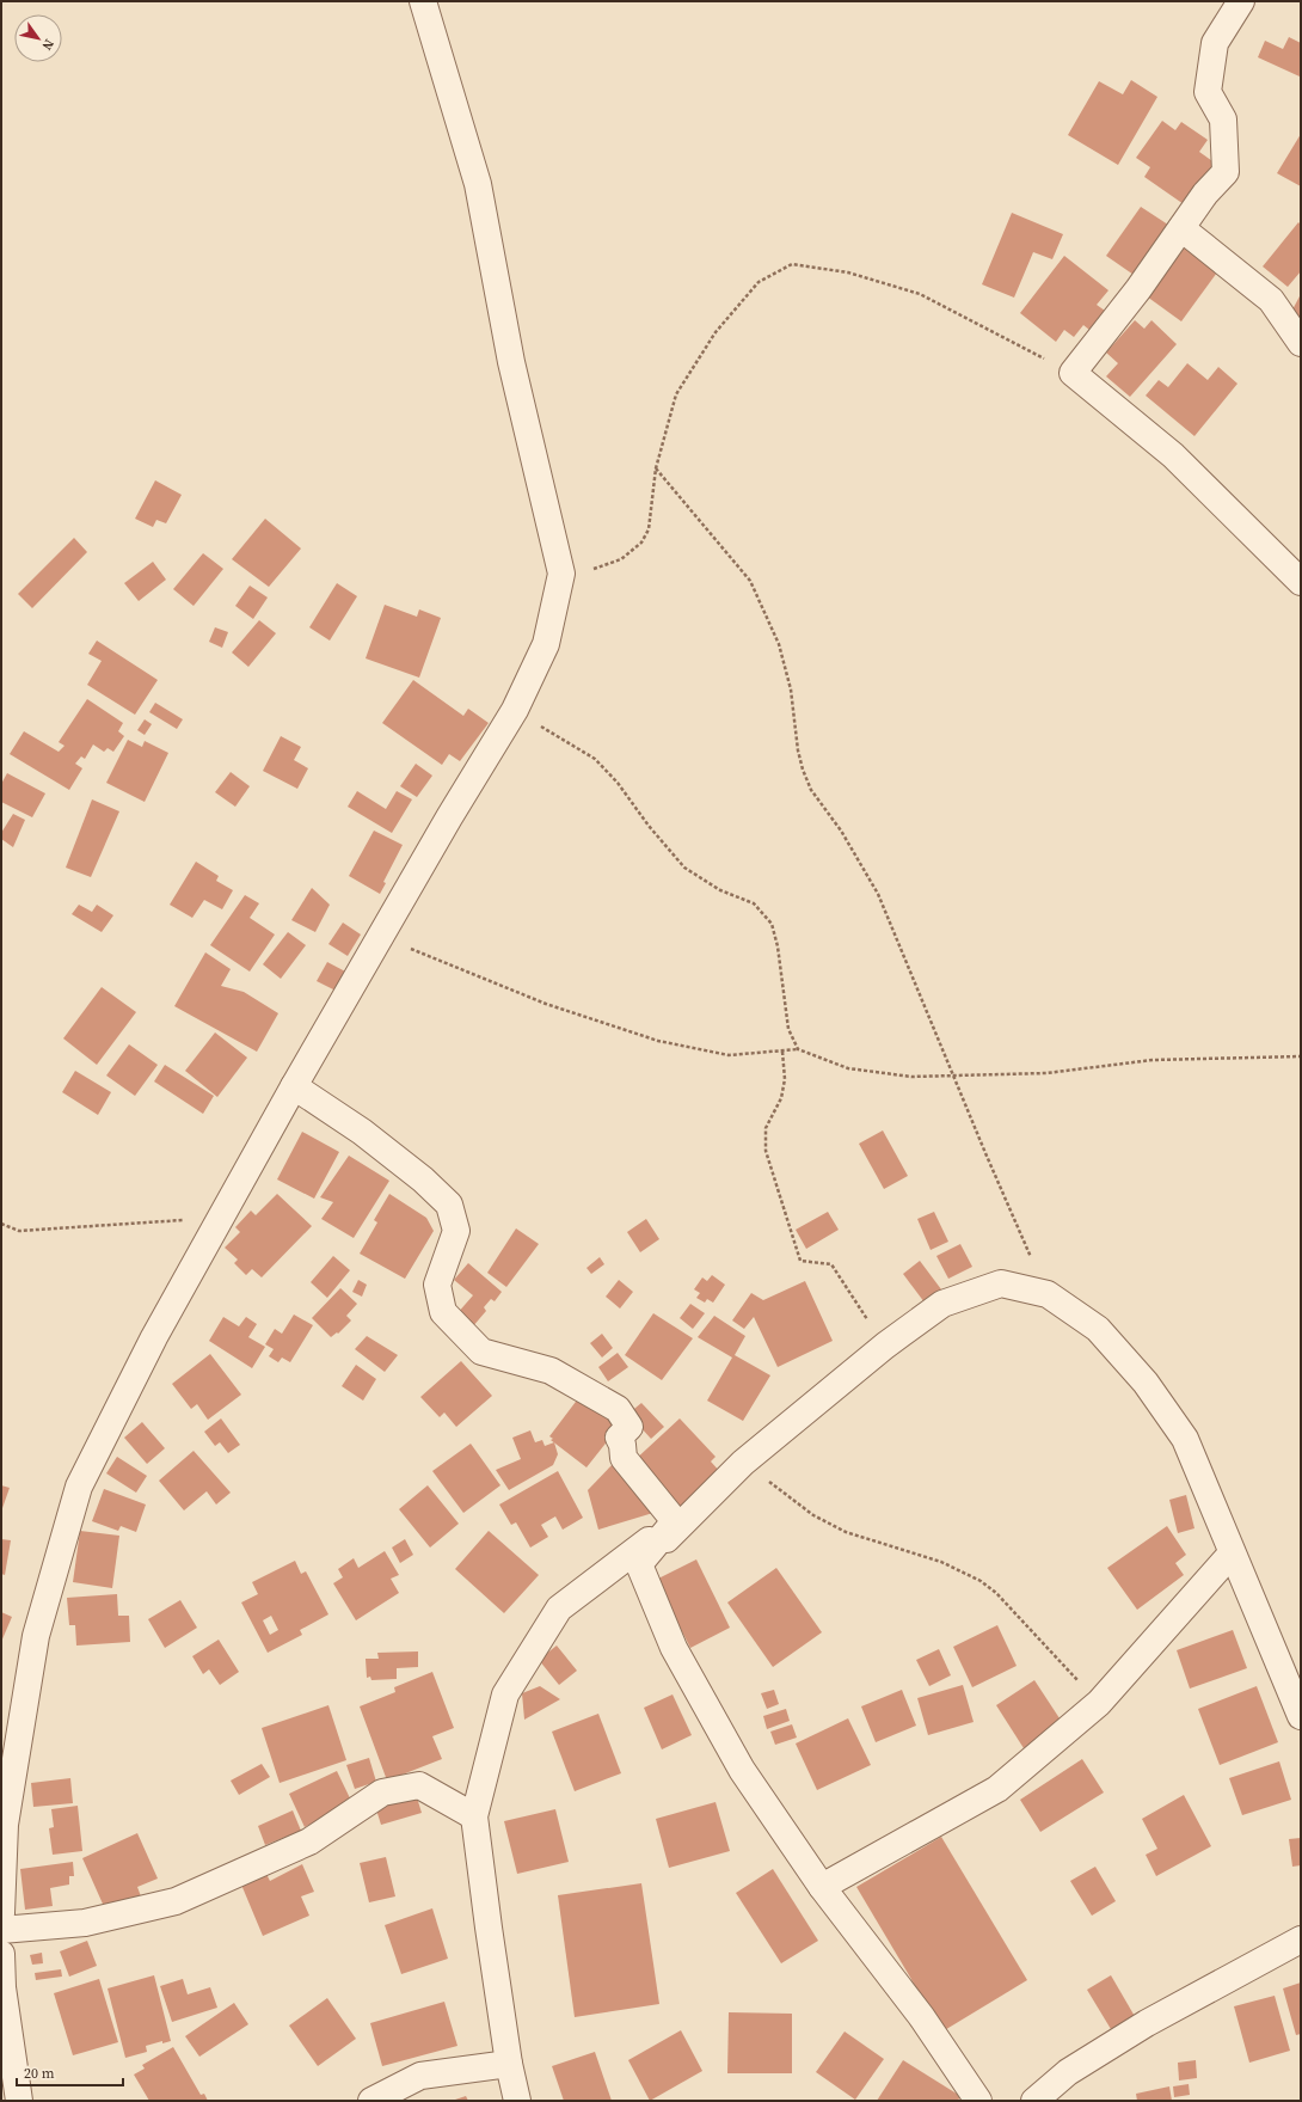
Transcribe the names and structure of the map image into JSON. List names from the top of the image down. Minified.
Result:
{"scale_bar":"20 m","north":"bottom right"}
